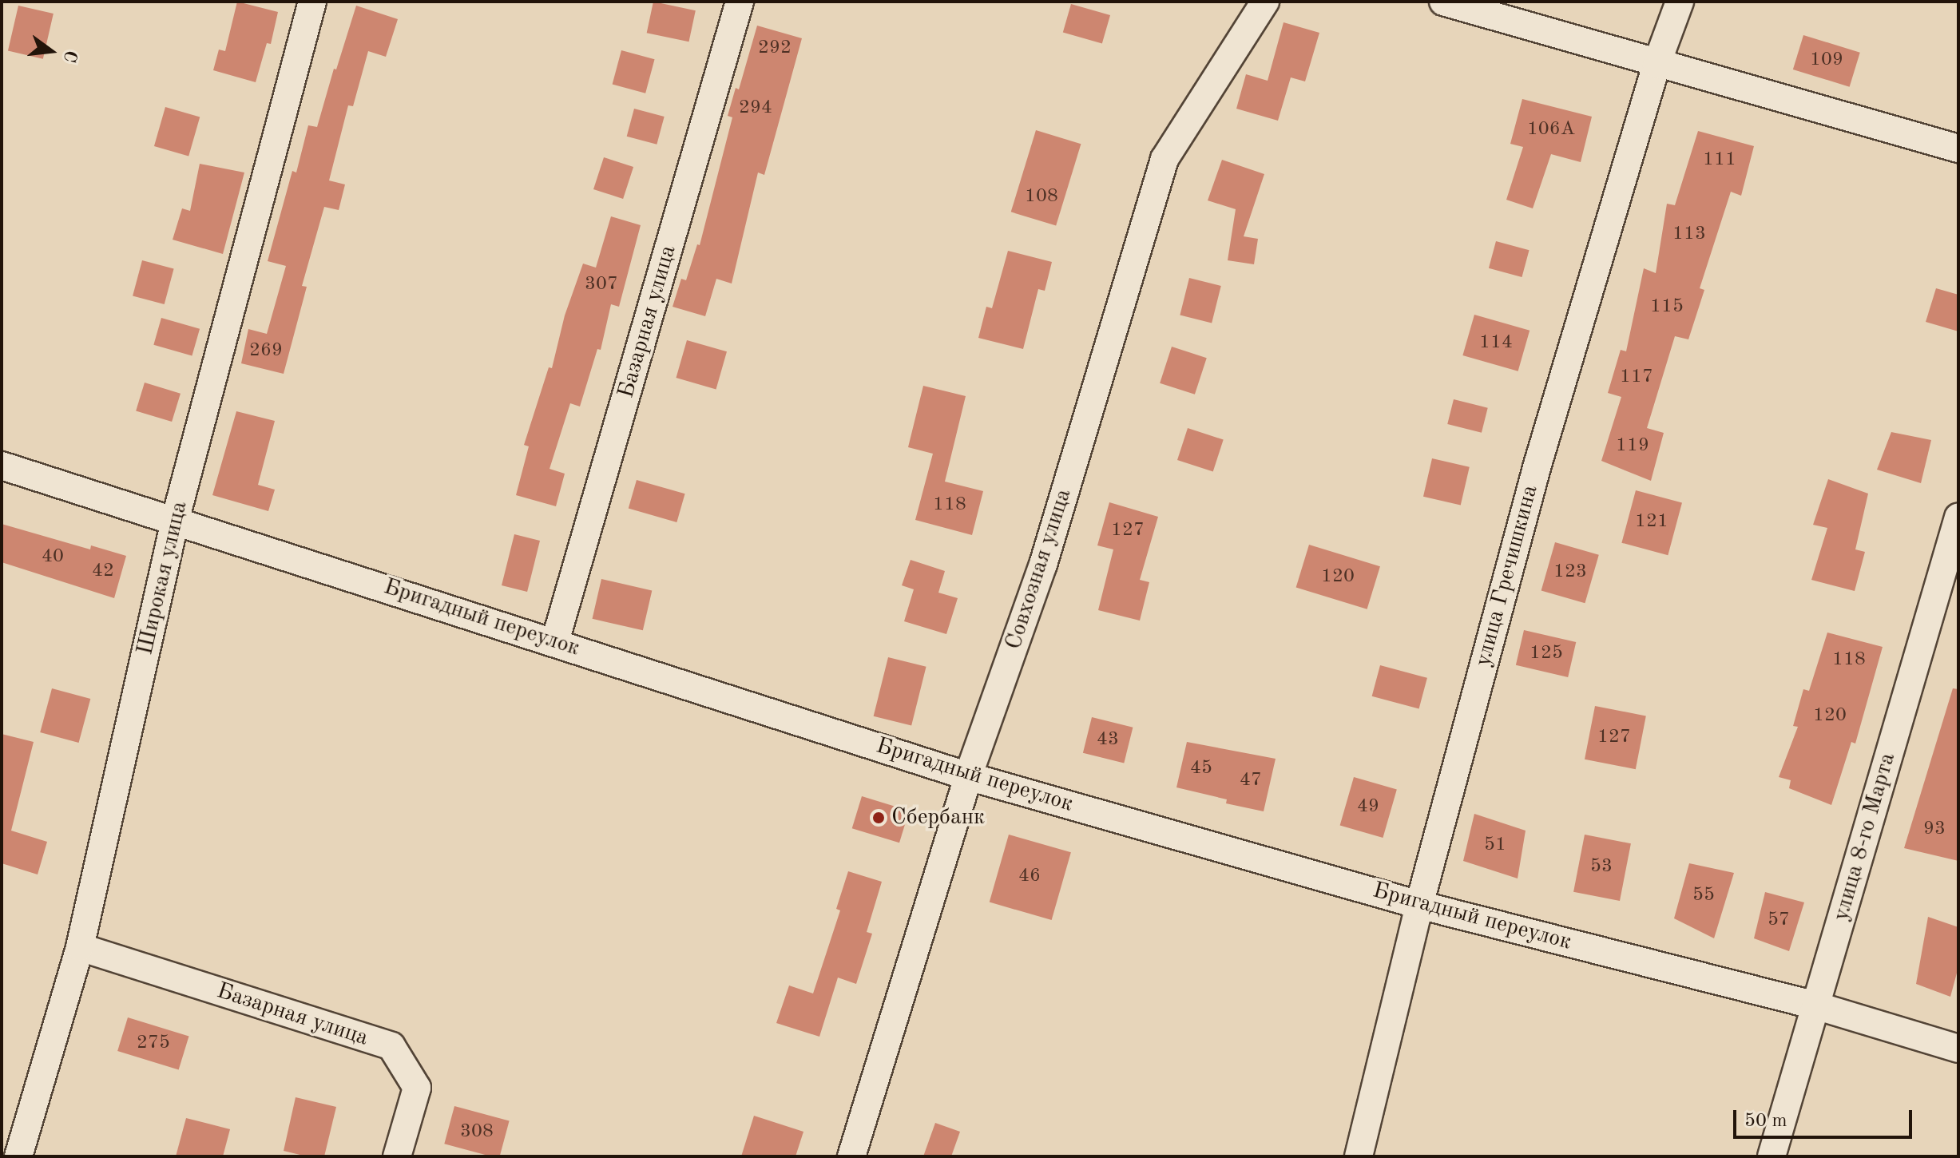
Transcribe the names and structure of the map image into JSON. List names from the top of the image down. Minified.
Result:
{"streets":{"street":["Базарная улица","Совхозная улица","улица Гречишкина","Широкая улица","Бригадный переулок","улица 8-го Марта"]},"crossings":[["Базарная улица","Широкая улица"],["Базарная улица","Бригадный переулок"],["Совхозная улица","Бригадный переулок"],["улица Гречишкина","Бригадный переулок"],["Широкая улица","Бригадный переулок"],["Бригадный переулок","улица 8-го Марта"]],"places":["Сбербанк"],"house_numbers":["292","109","294","106А","111","108","113","307","115","114","269","117","119","118","121","127","40","42","123","120","125","118","120","127","43","45","47","49","93","51","53","46","55","57","275","308"],"scale_bar":"50 m","north":"right"}
